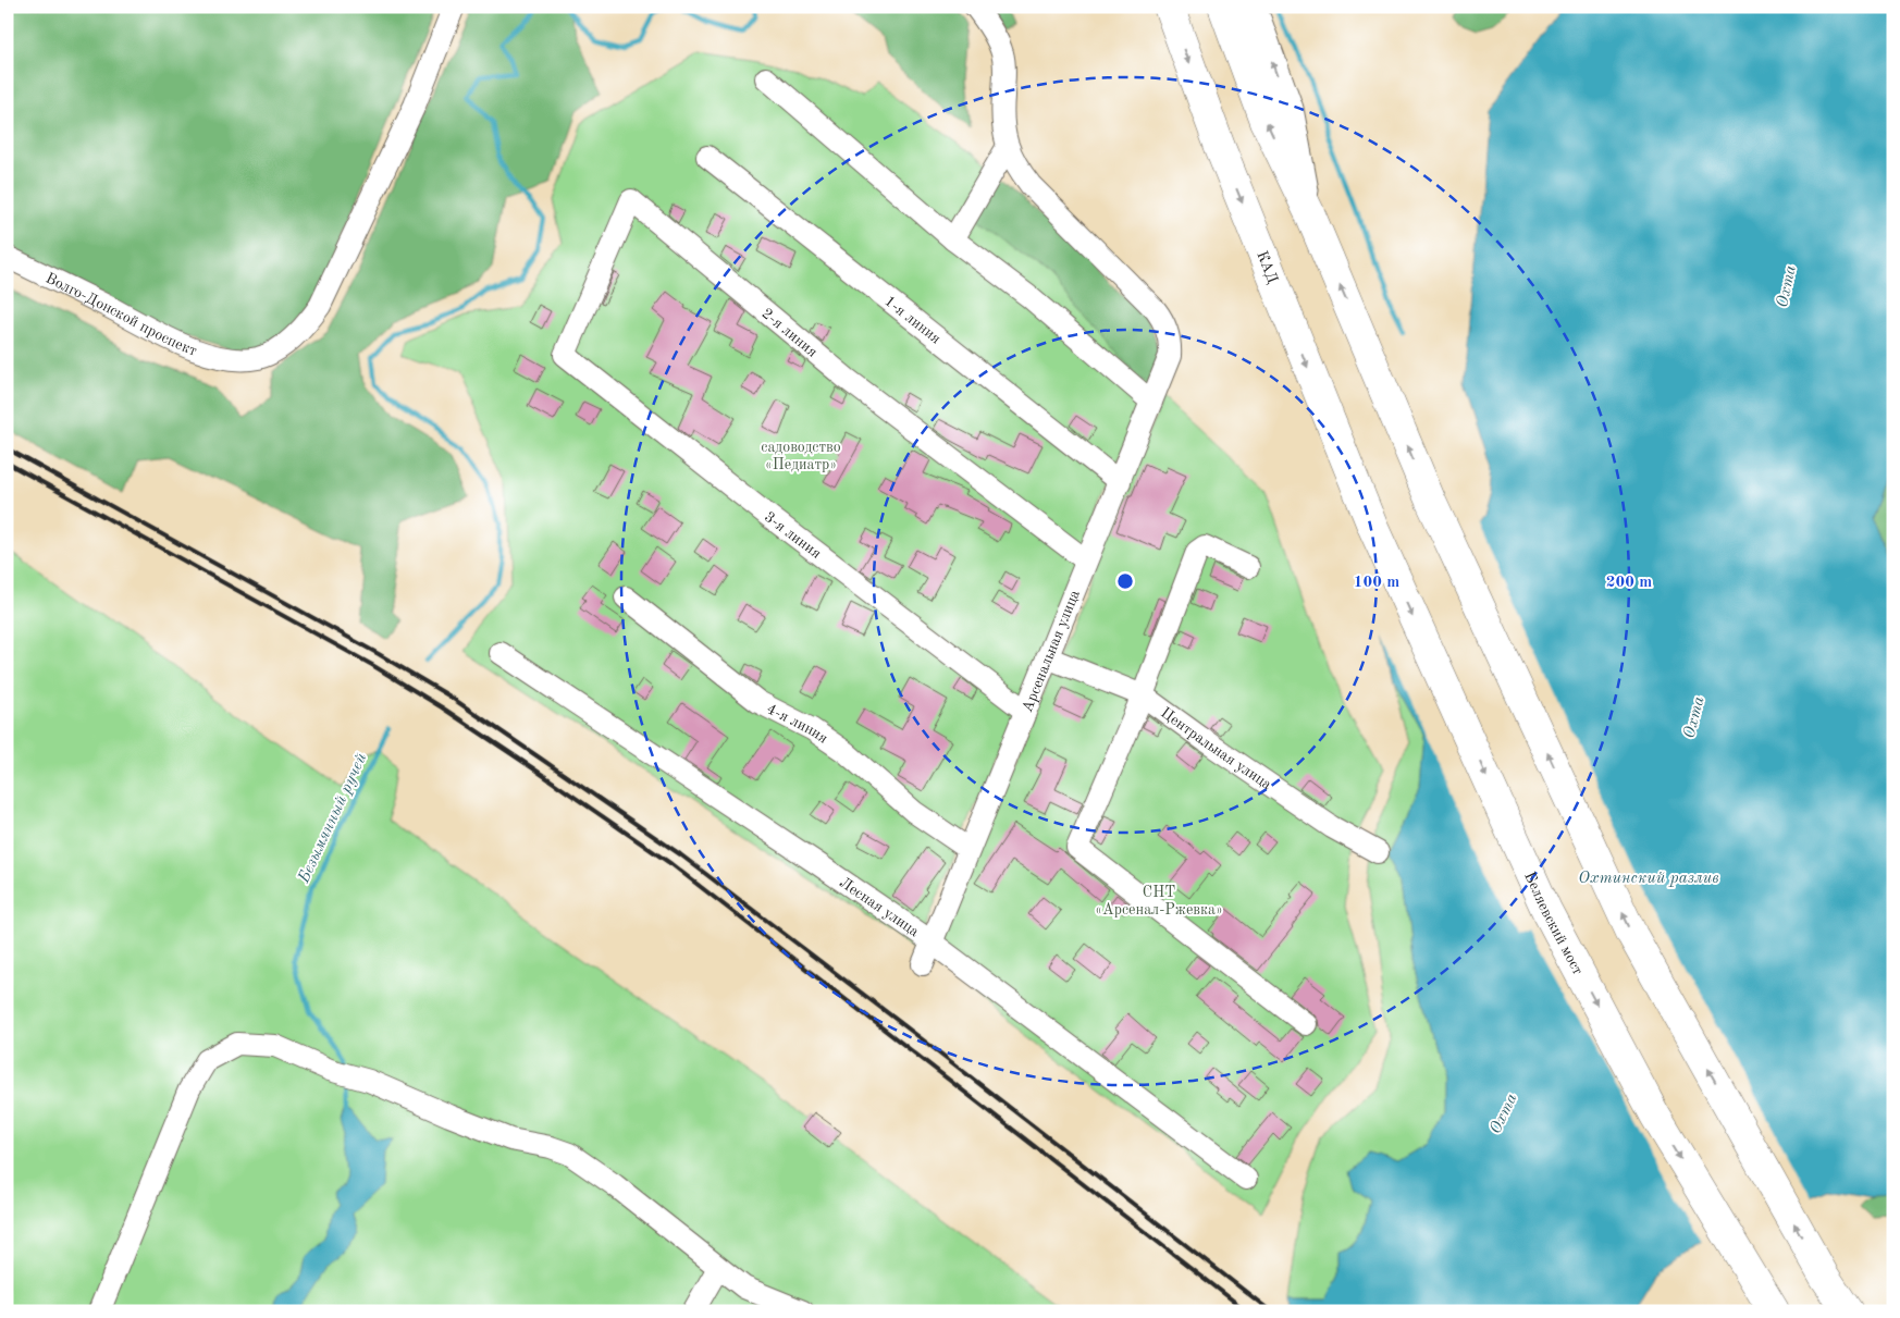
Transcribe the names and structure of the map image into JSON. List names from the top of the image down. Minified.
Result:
{"streets":{"highway":["КАД","Беляевский мост"],"street":["Волго-Донской проспект","1-я линия","2-я линия","3-я линия","Арсенальная улица","4-я линия","Центральная улица","Лесная улица"]},"crossings":[["КАД","Беляевский мост"],["1-я линия","Арсенальная улица"],["2-я линия","3-я линия"],["2-я линия","Арсенальная улица"],["3-я линия","Арсенальная улица"],["Арсенальная улица","4-я линия"],["Арсенальная улица","Центральная улица"],["Арсенальная улица","Лесная улица"]],"water":["Охта","Безымянный ручей","Охтинский разлив"],"parks":["садоводство «Педиатр»","СНТ «Арсенал-Ржевка»"],"rings":["100 m","200 m"]}
